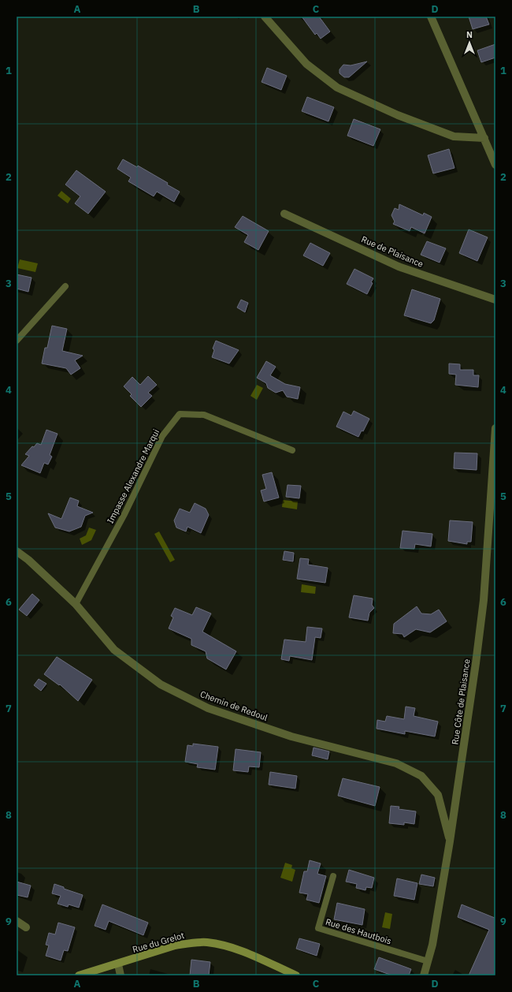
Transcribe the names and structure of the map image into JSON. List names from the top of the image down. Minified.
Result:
{"streets":{"street":["Rue de Plaisance","Rue Côte de Plaisance","Chemin de Redoul","Rue du Grelot"],"lane":["Impasse Alexandre Marqui","Rue des Hautbois"]},"crossings":[["Impasse Alexandre Marqui","Chemin de Redoul"],["Rue Côte de Plaisance","Chemin de Redoul"],["Rue Côte de Plaisance","Rue des Hautbois"]],"north":"top","grid":{"columns":["A","B","C","D"],"rows":["1","2","3","4","5","6","7","8","9"]}}
